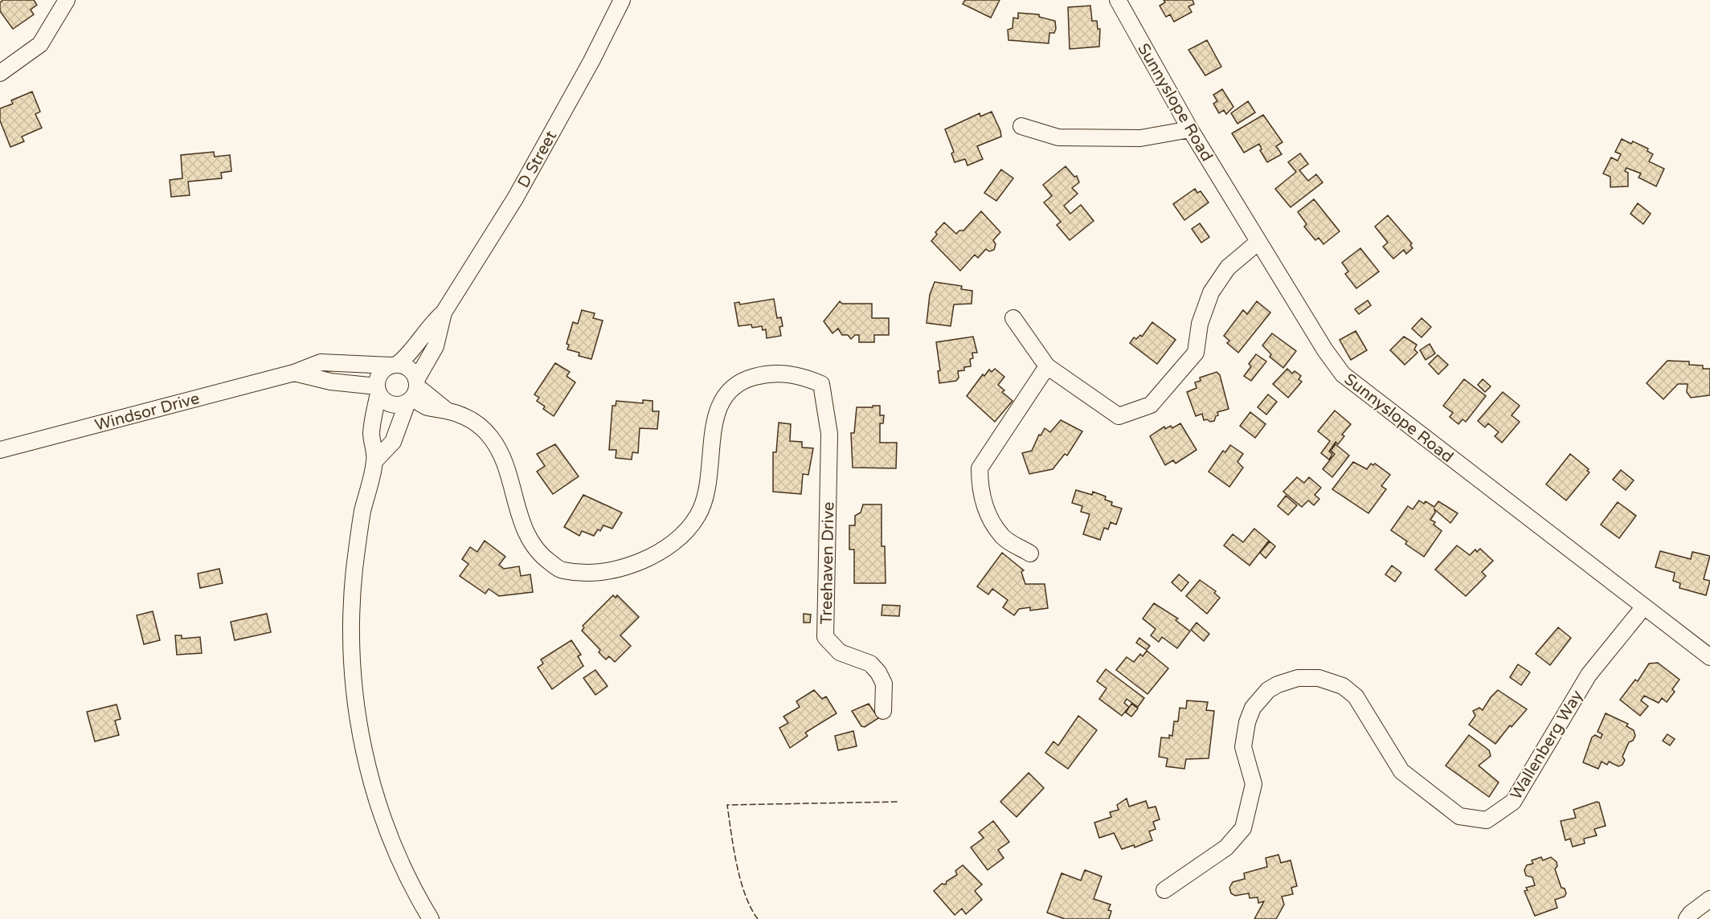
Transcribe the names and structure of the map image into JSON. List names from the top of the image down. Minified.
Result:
{"streets":{"street":["Sunnyslope Road","D Street","Windsor Drive","Treehaven Drive","Wallenberg Way"]},"crossings":[["Sunnyslope Road","Wallenberg Way"],["D Street","Windsor Drive"],["D Street","Treehaven Drive"],["Windsor Drive","Treehaven Drive"]]}
